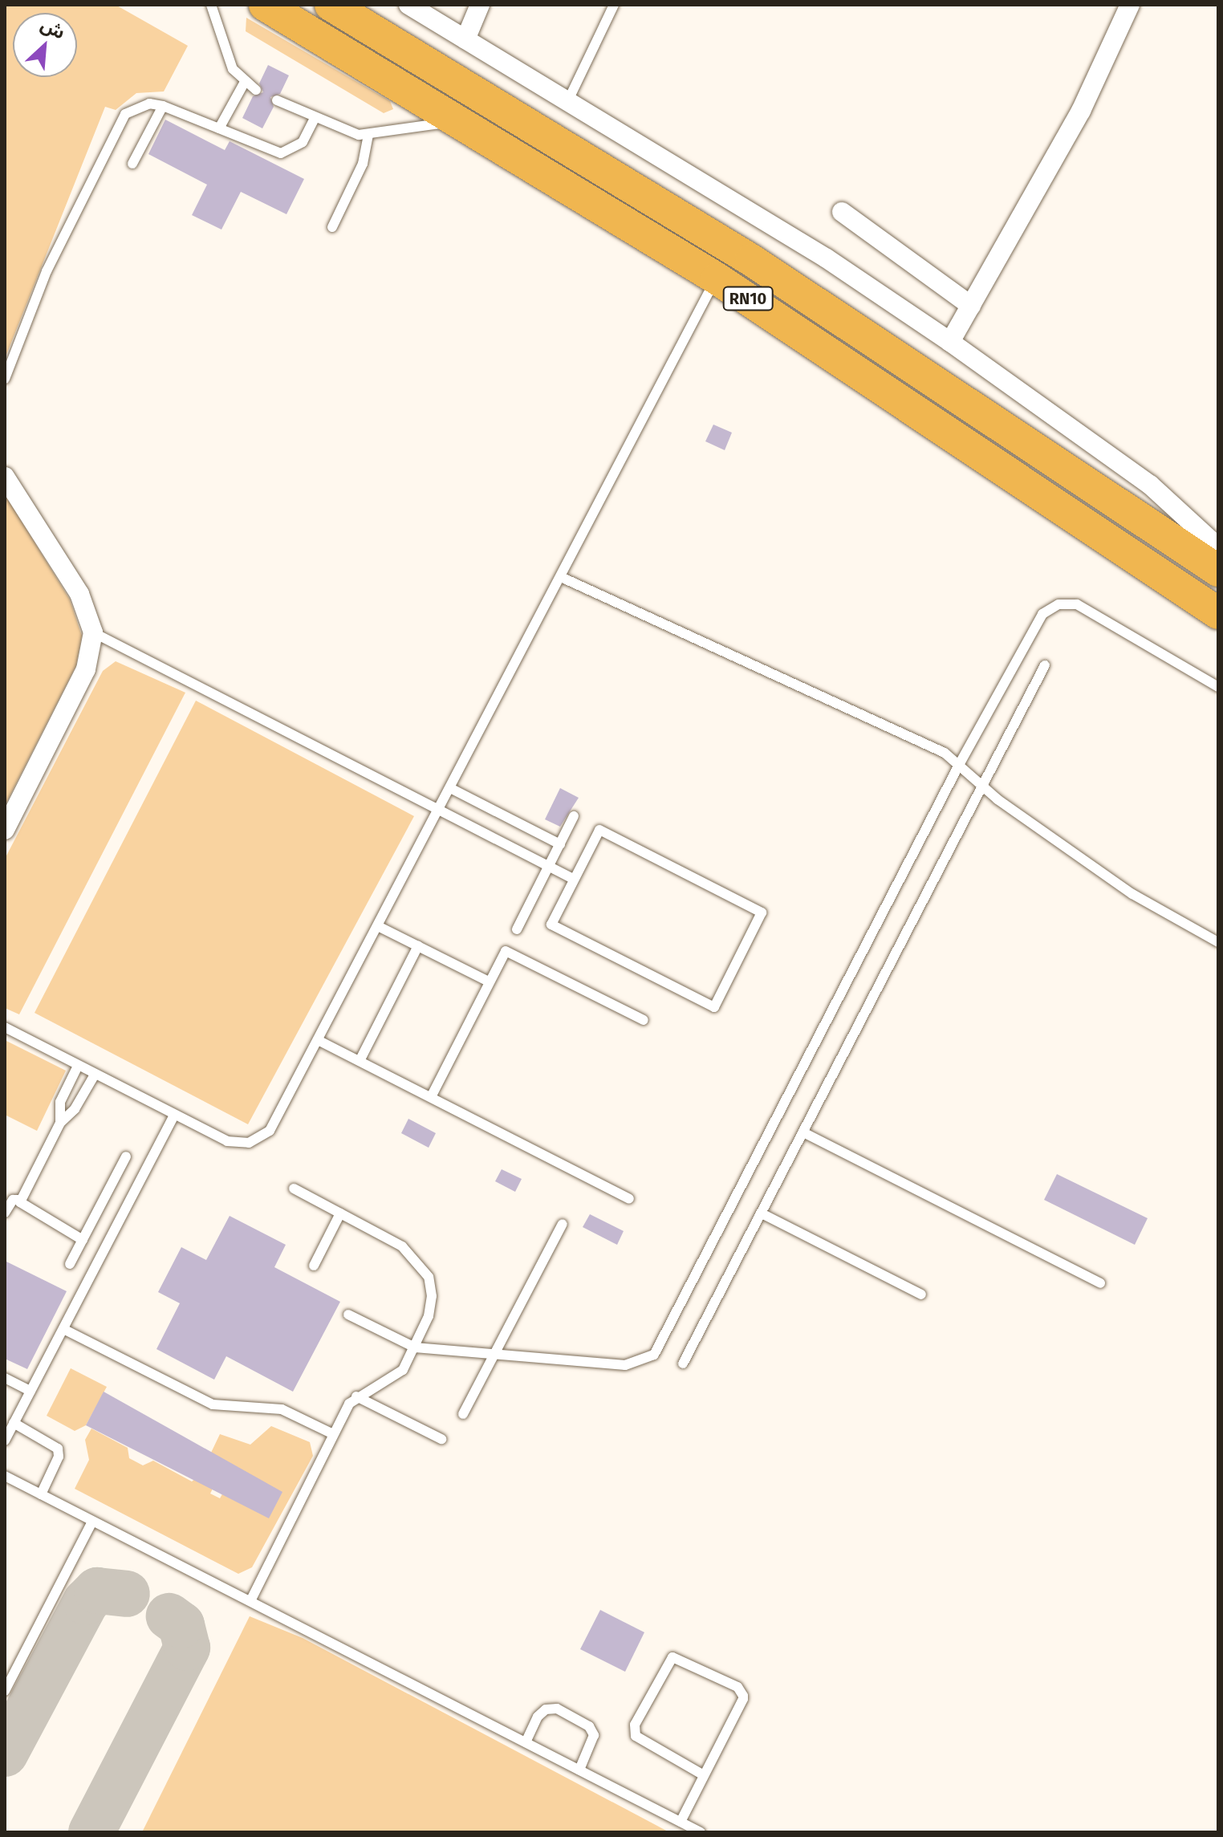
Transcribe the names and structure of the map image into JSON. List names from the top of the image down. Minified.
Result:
{"streets":{"highway":["RN10"]},"north":"top right"}
